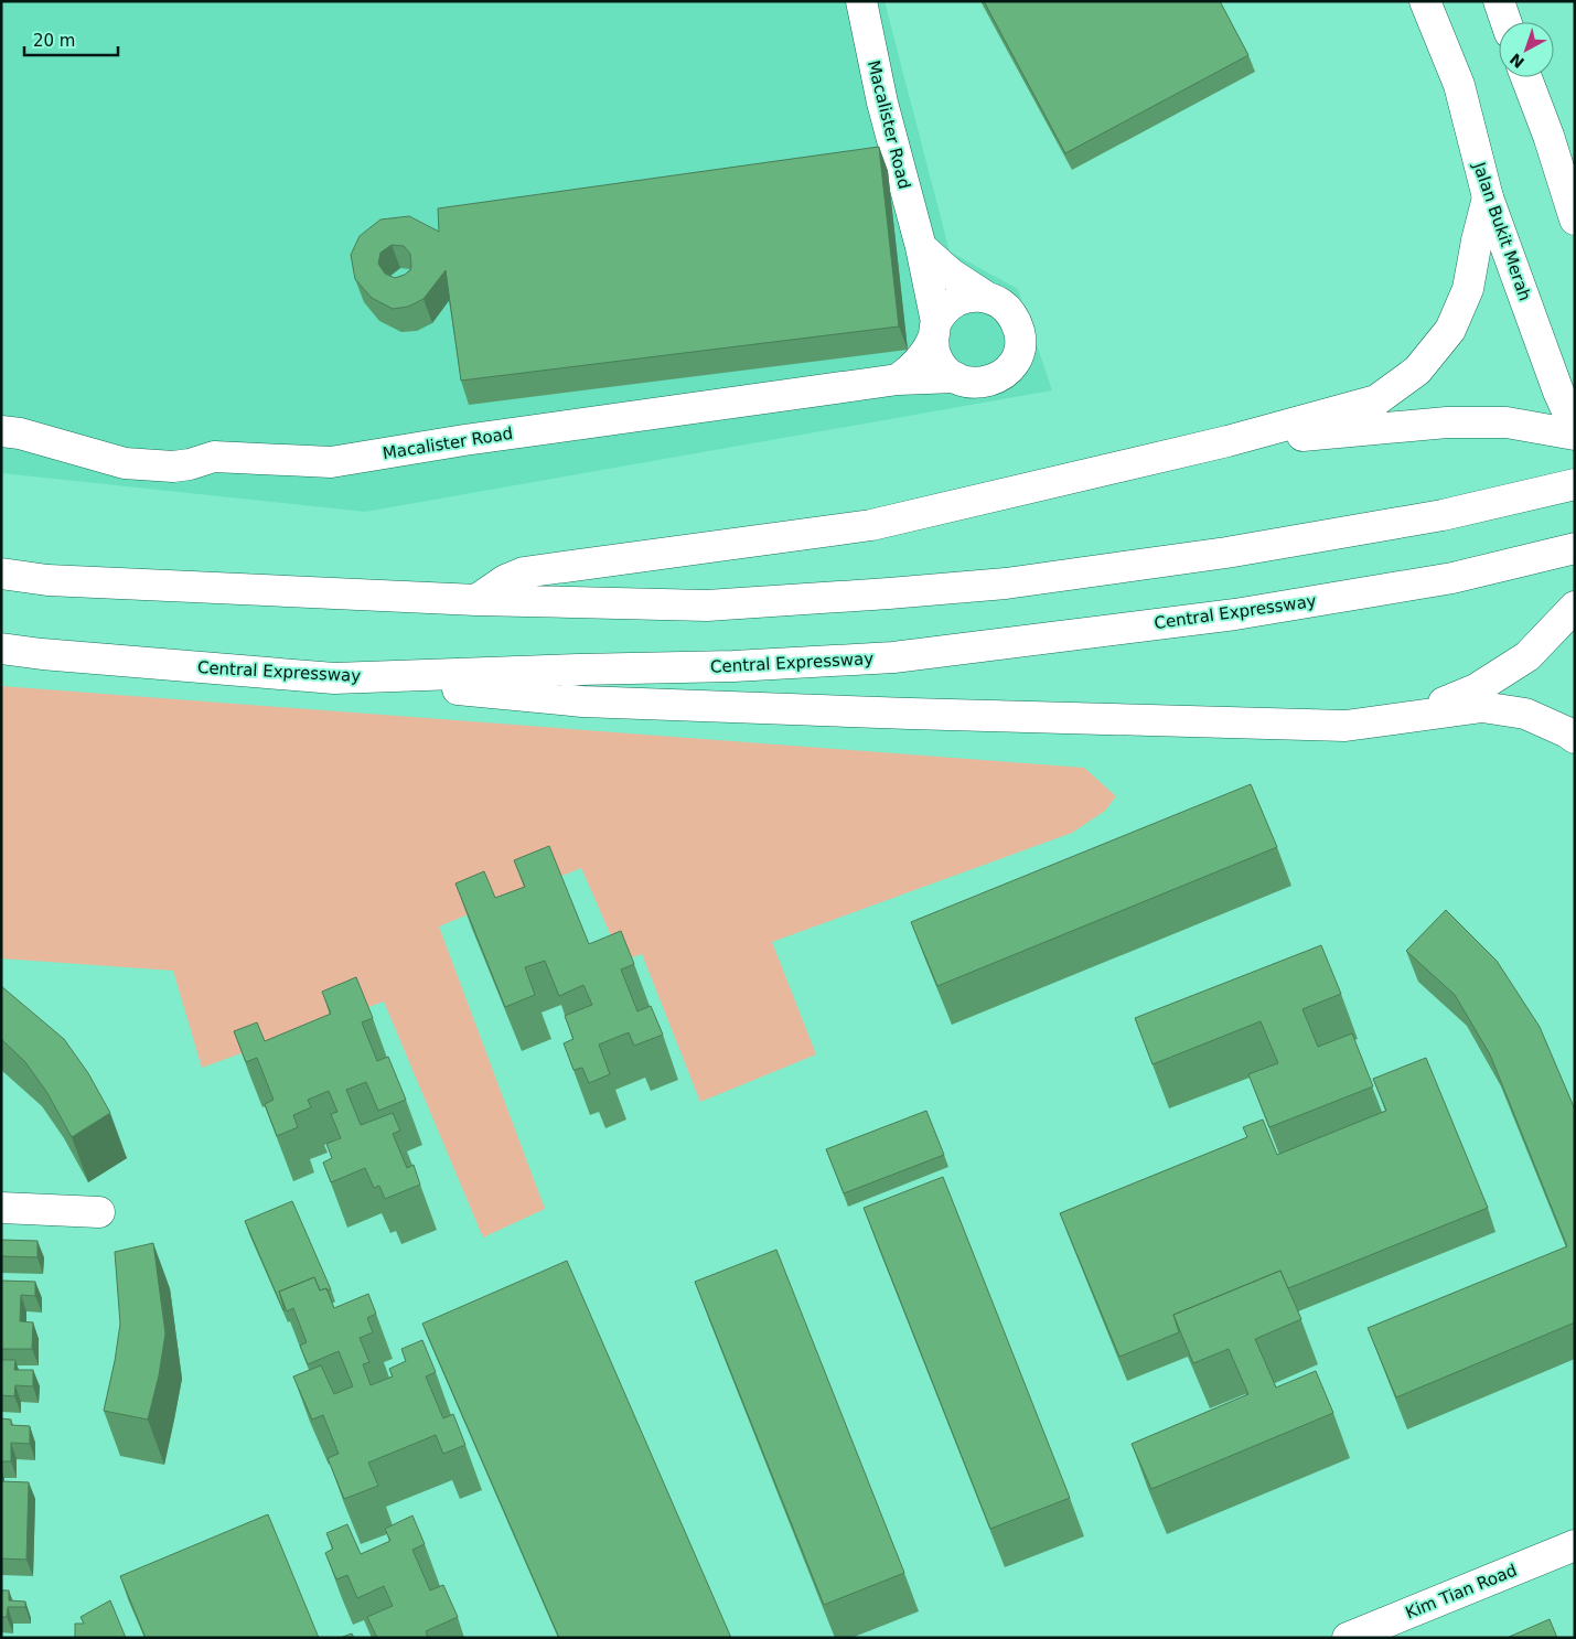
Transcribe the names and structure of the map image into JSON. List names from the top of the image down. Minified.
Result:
{"streets":{"main road":["Macalister Road","Jalan Bukit Merah","Central Expressway","Kim Tian Road"]},"scale_bar":"20 m","north":"bottom left"}
